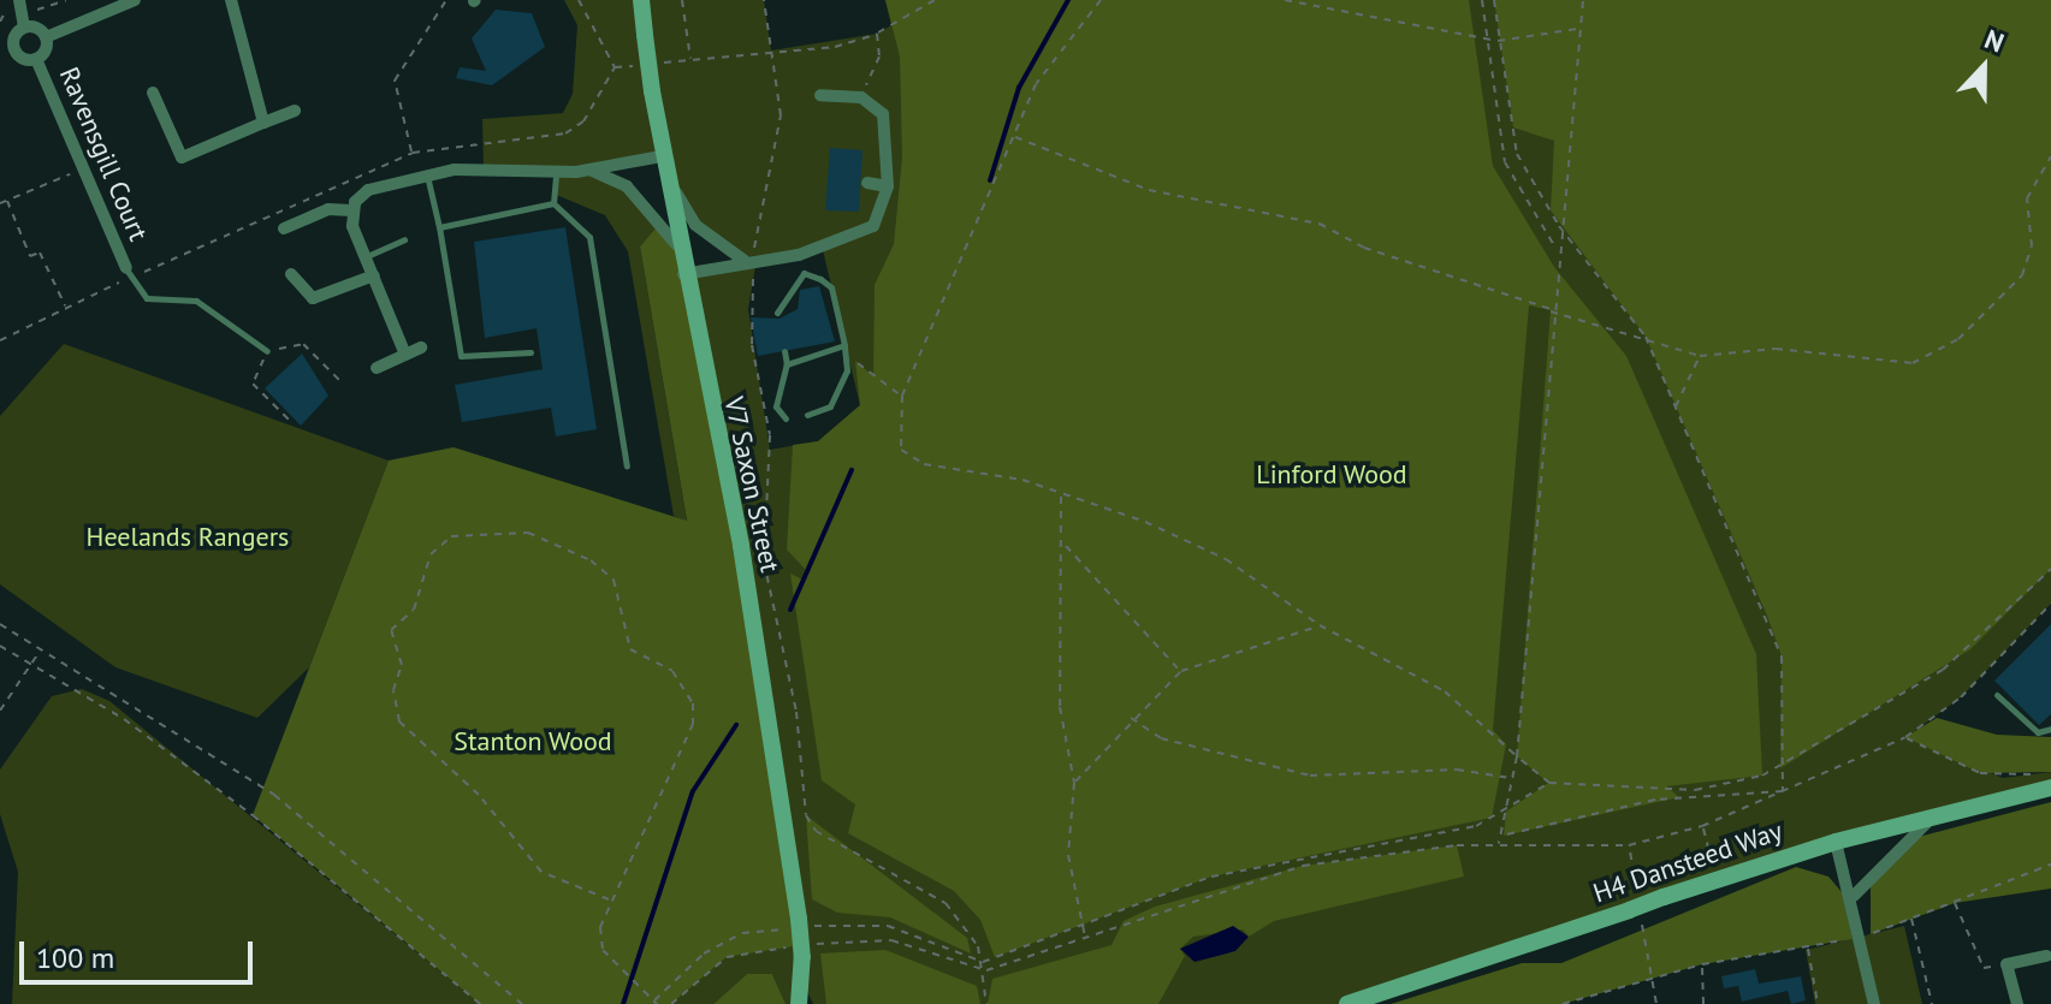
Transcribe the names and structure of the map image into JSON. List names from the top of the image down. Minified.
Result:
{"streets":{"street":["Ravensgill Court","V7 Saxon Street","H4 Dansteed Way"]},"parks":["Linford Wood","Heelands Rangers","Stanton Wood"],"scale_bar":"100 m","north":"top"}
